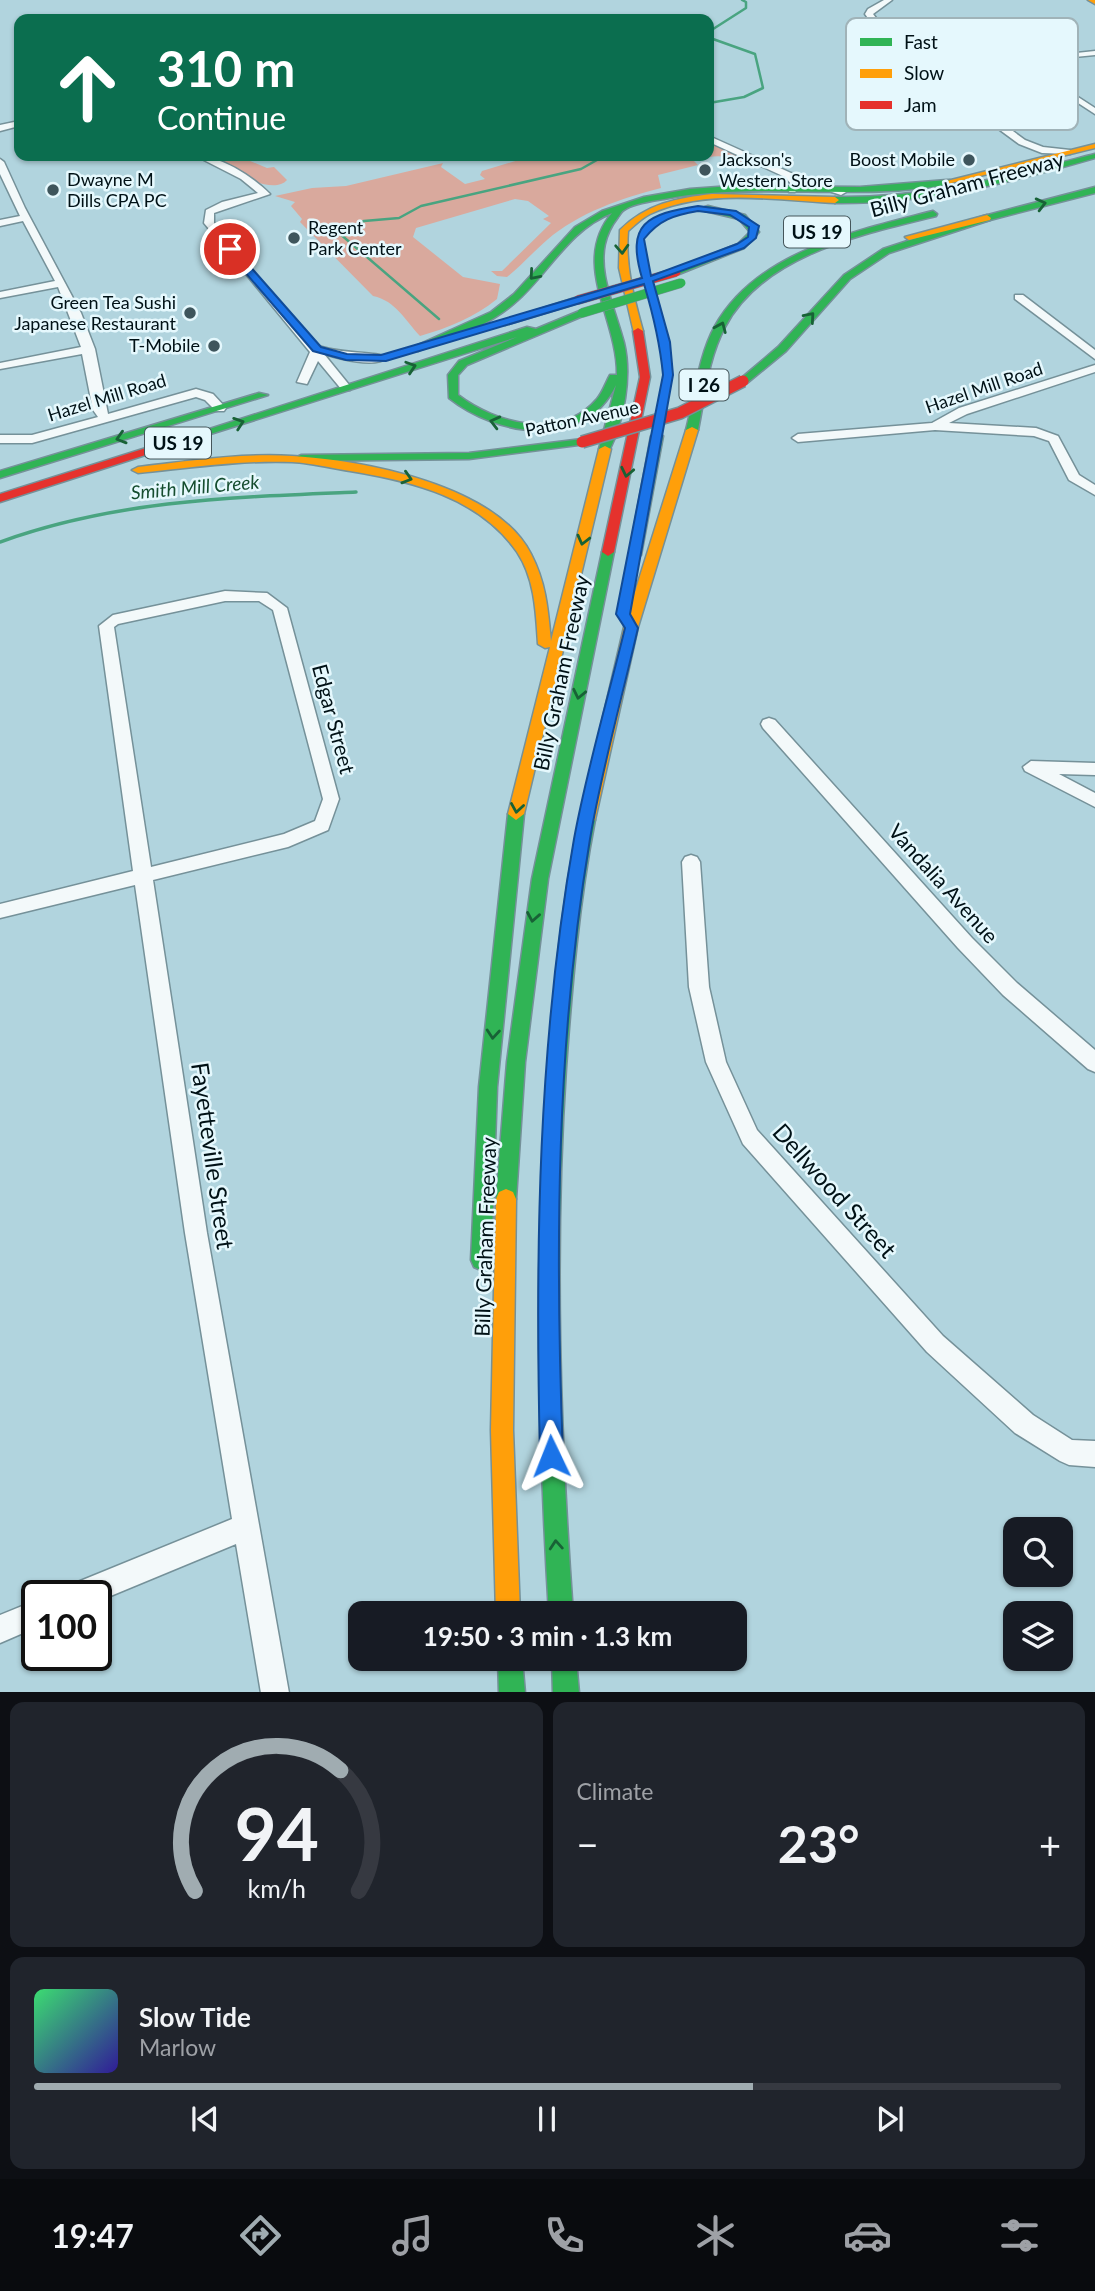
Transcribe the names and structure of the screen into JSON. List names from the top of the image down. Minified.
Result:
{"streets":{"main road":["Billy Graham Freeway","US 19","I 26","Patton Avenue"],"street":["Hazel Mill Road","Edgar Street","Vandalia Avenue","Fayetteville Street","Dellwood Street"]},"crossings":[["Billy Graham Freeway","US 19"],["Hazel Mill Road","Patton Avenue"],["Edgar Street","Fayetteville Street"]],"water":["Smith Mill Creek"],"places":["Boost Mobile","Jackson's Western Store","Dwayne M Dills CPA PC","Regent Park Center","Green Tea Sushi Japanese Restaurant","T-Mobile"],"legend":["Fast","Slow","Jam"],"page":{"turn":["310 m","Continue"],"limit":"100","trip":"19:50 · 3 min · 1.3 km","tile":"Climate","heat":["−","23°","+"],"song":["Slow Tide","Marlow"],"tabs":"19:47","gauge":["94","km/h"]}}
